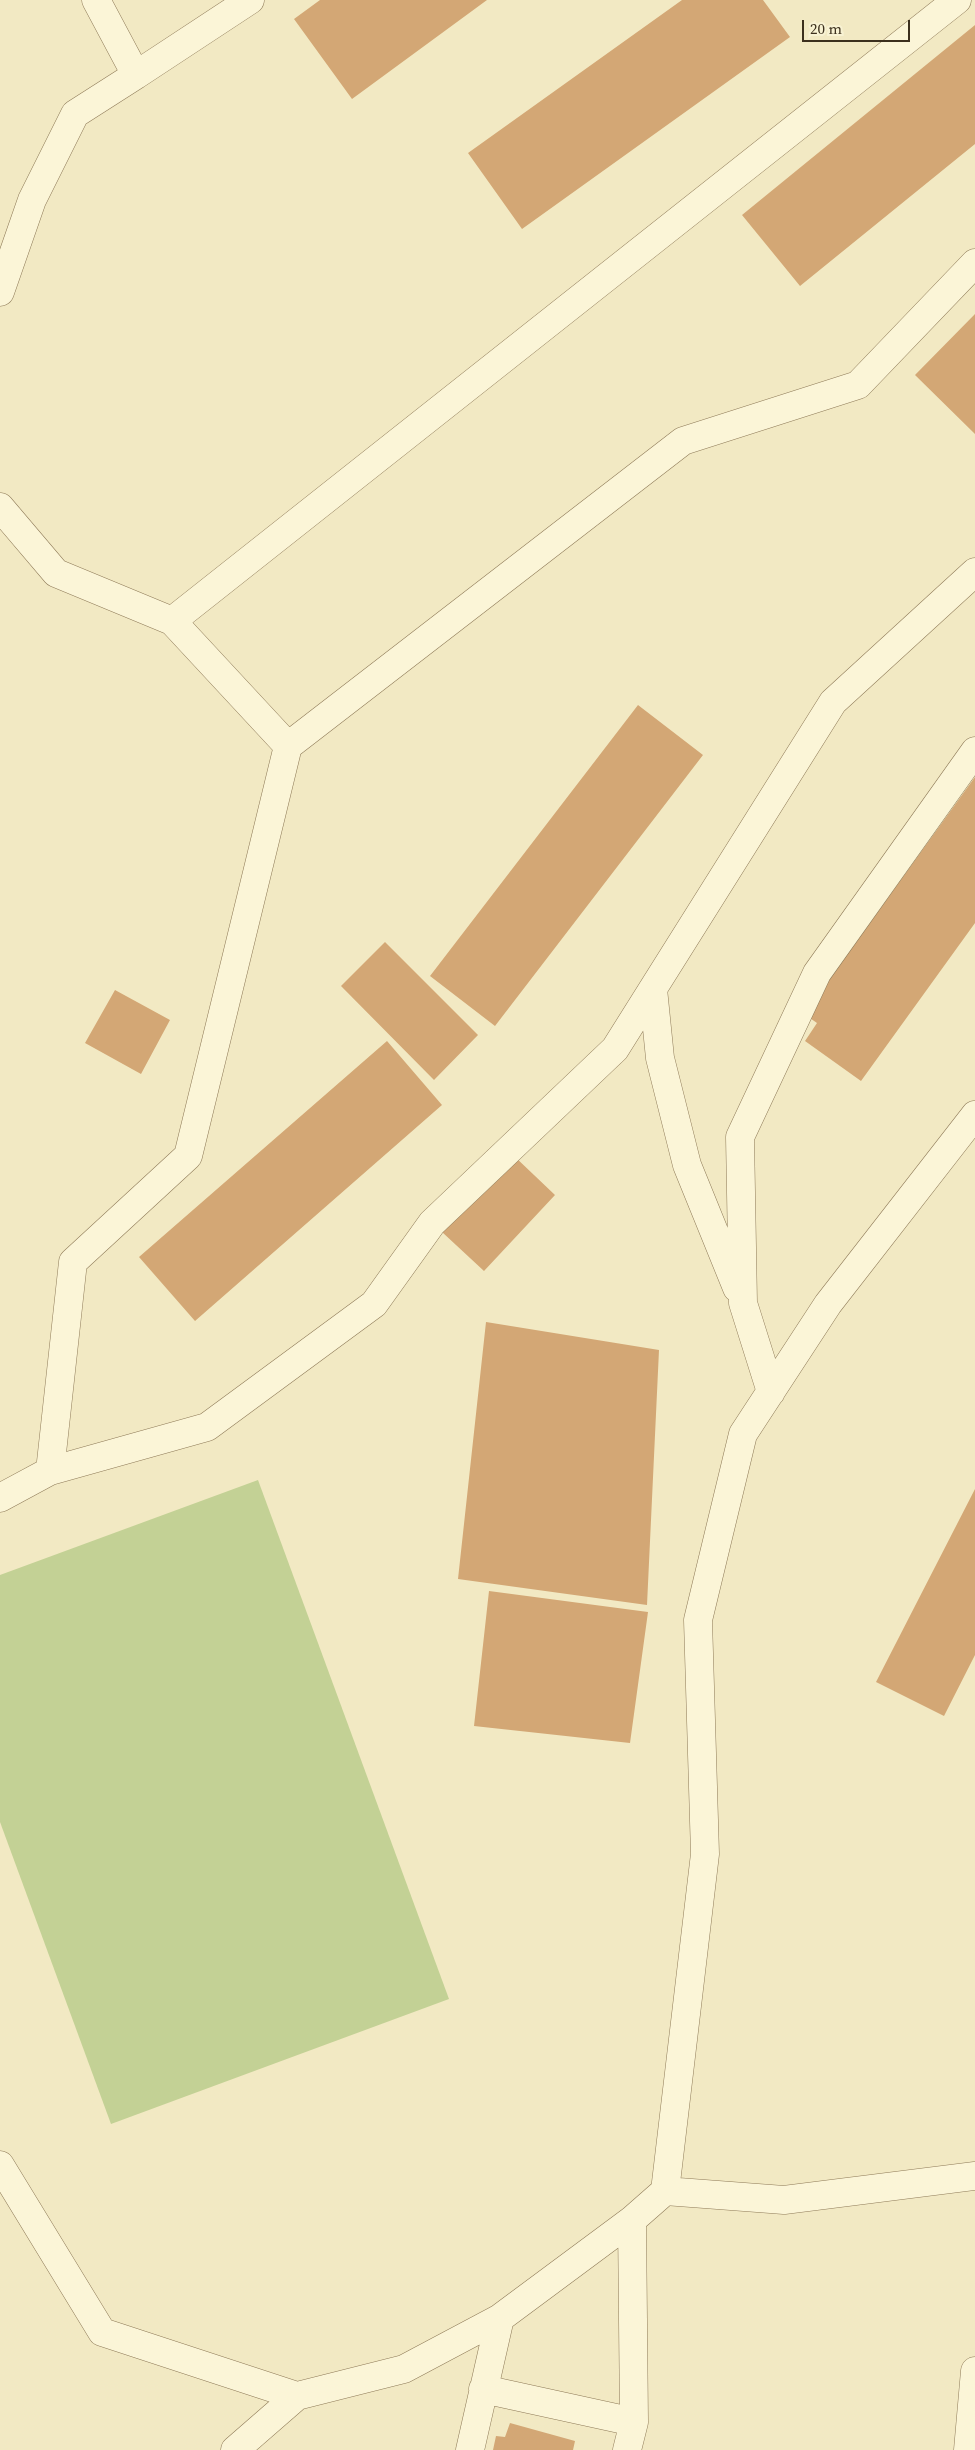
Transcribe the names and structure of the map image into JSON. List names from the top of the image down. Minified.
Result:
{"scale_bar":"20 m"}
